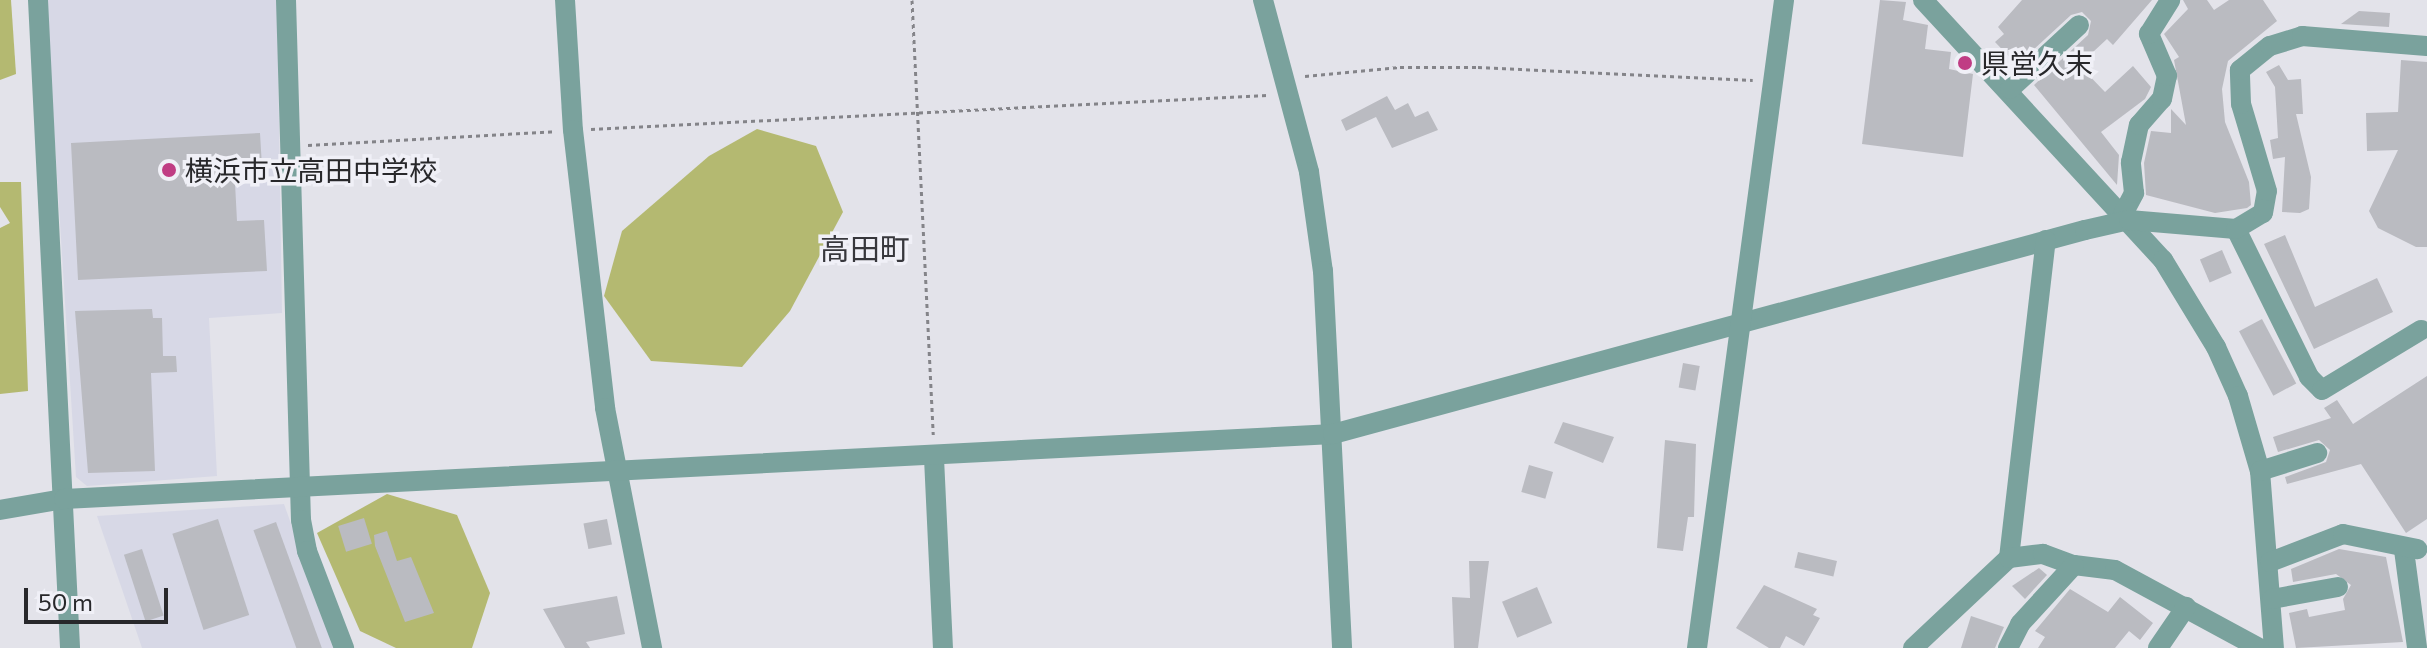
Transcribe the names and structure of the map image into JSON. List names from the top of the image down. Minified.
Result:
{"districts":["高田町"],"places":["県営久末","横浜市立高田中学校"],"scale_bar":"50 m"}
